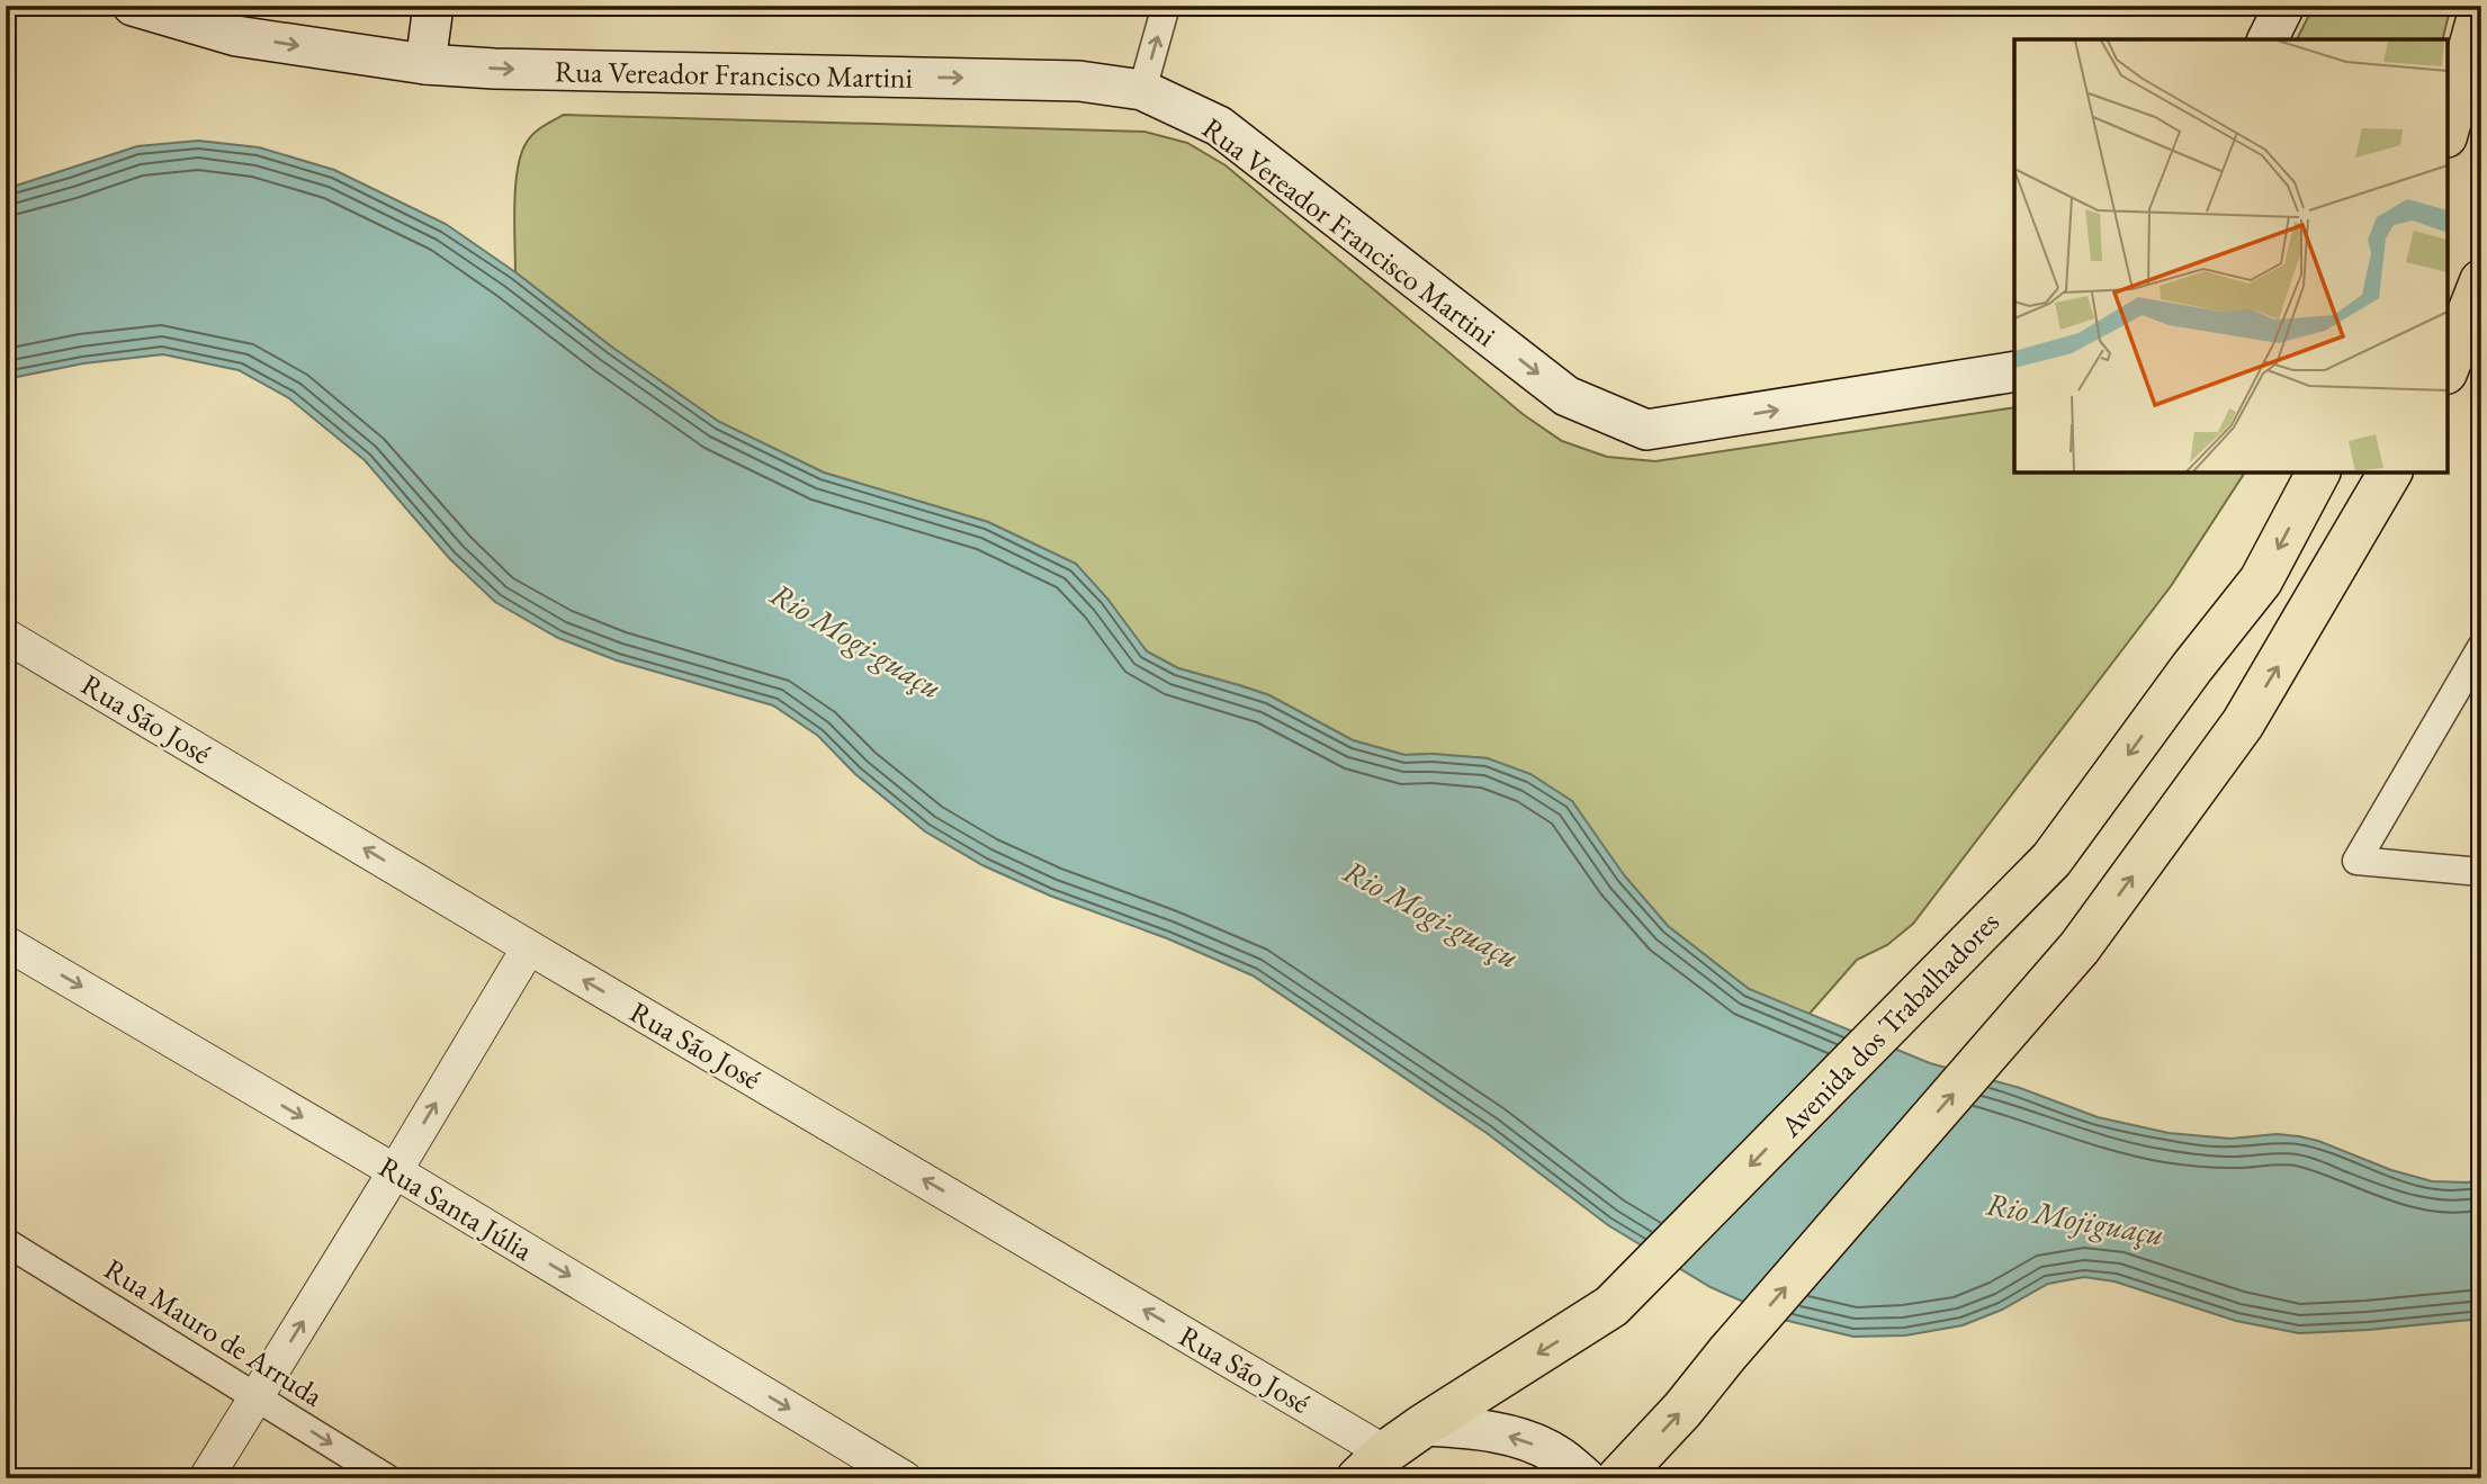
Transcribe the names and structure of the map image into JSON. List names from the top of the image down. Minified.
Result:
{"streets":{"main road":["Rua Vereador Francisco Martini","Avenida dos Trabalhadores"],"street":["Rua São José","Rua Santa Júlia","Rua Mauro de Arruda"]},"crossings":[["Rua São José","Avenida dos Trabalhadores"]],"one_way":["Rua Vereador Francisco Martini","Rua São José","Rua Santa Júlia"],"water":["Rio Mogi-guaçu","Rio Mojiguaçu"]}
